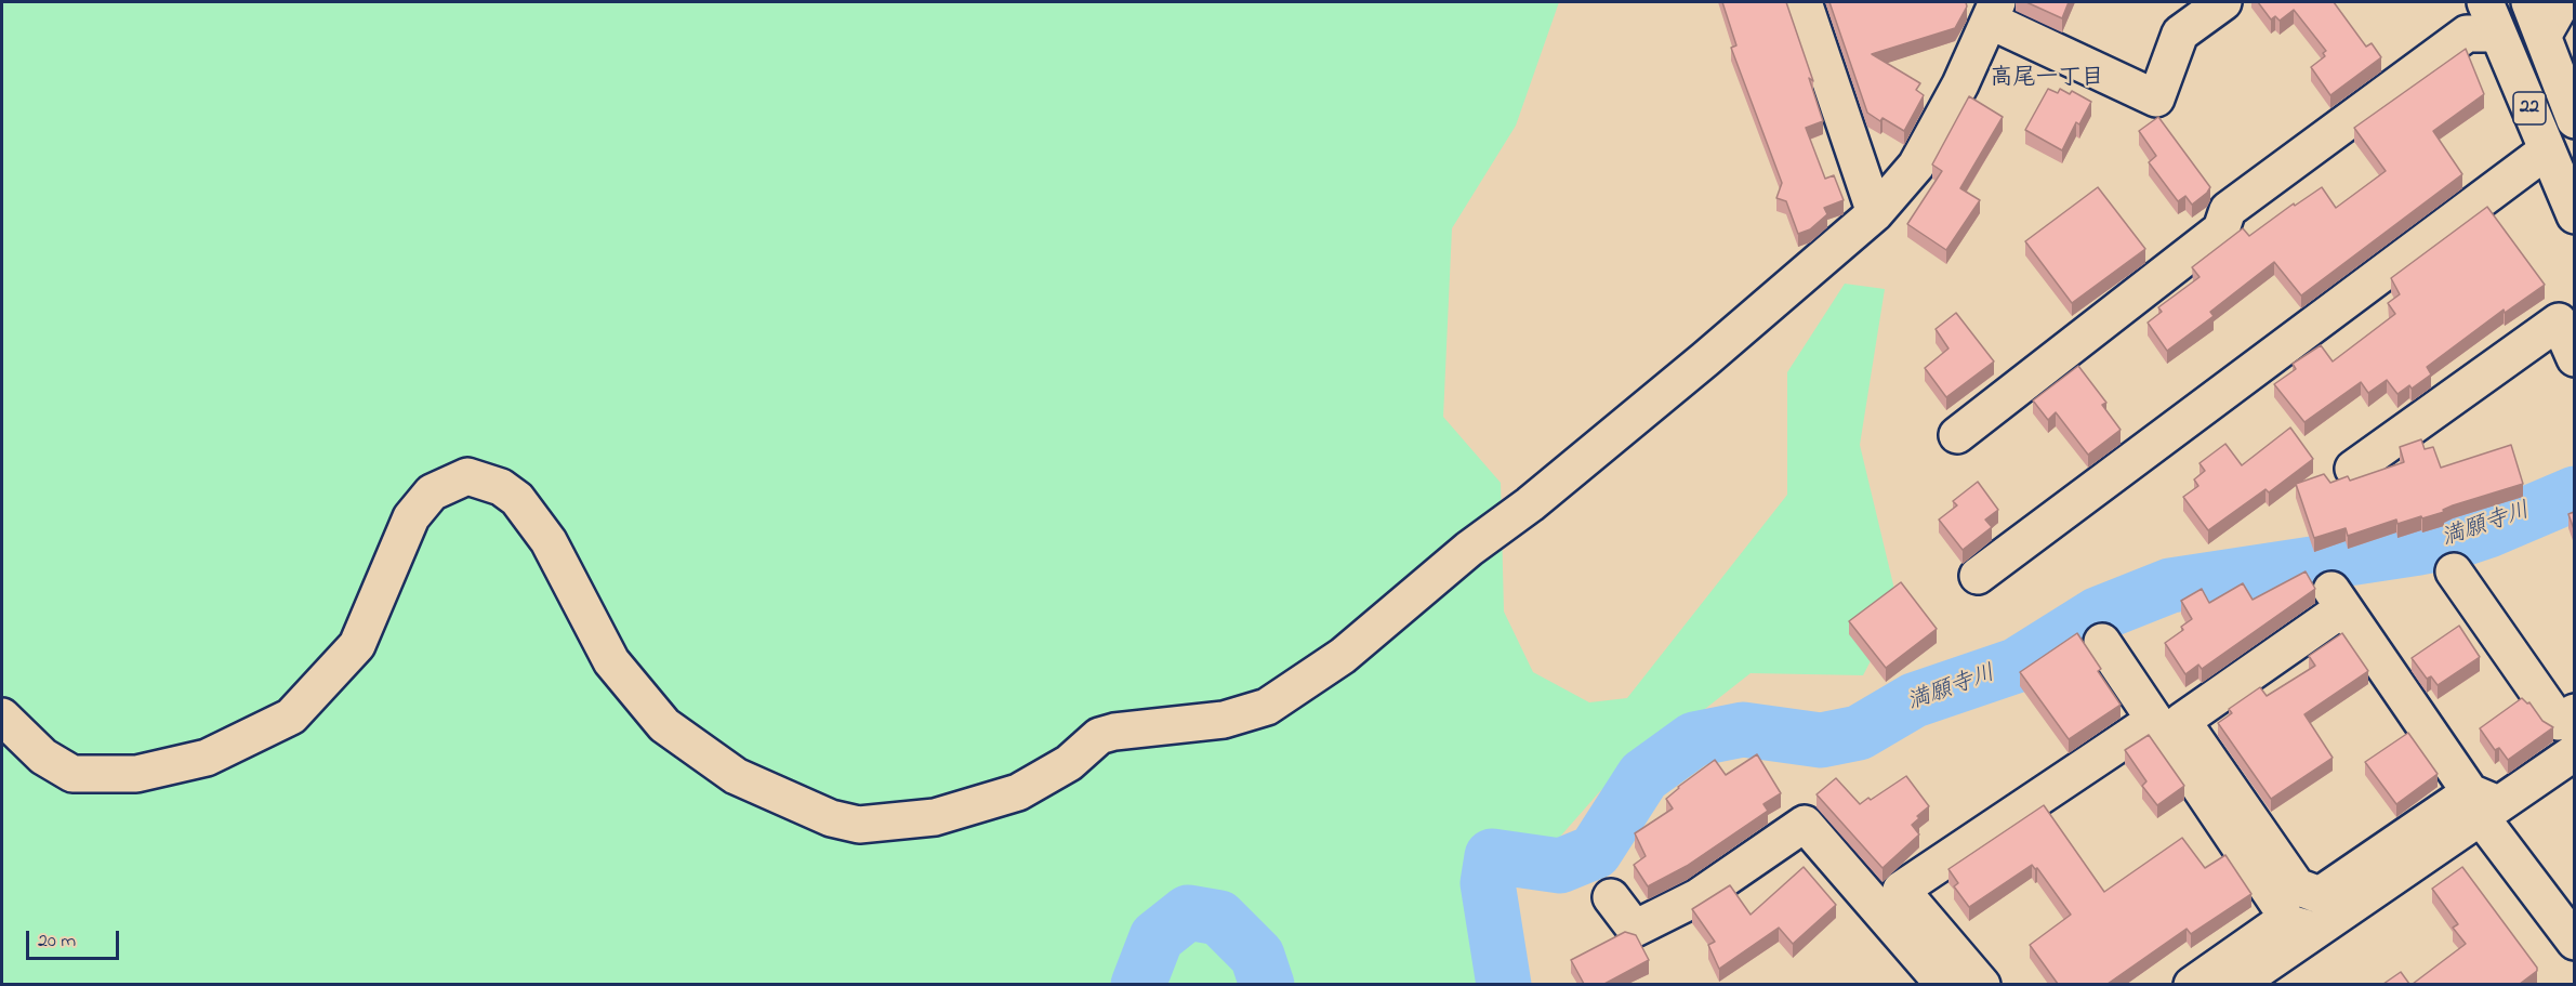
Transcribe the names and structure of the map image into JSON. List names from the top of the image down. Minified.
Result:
{"streets":{"street":["22"]},"districts":["高尾一丁目"],"water":["満願寺川"],"scale_bar":"20 m"}
